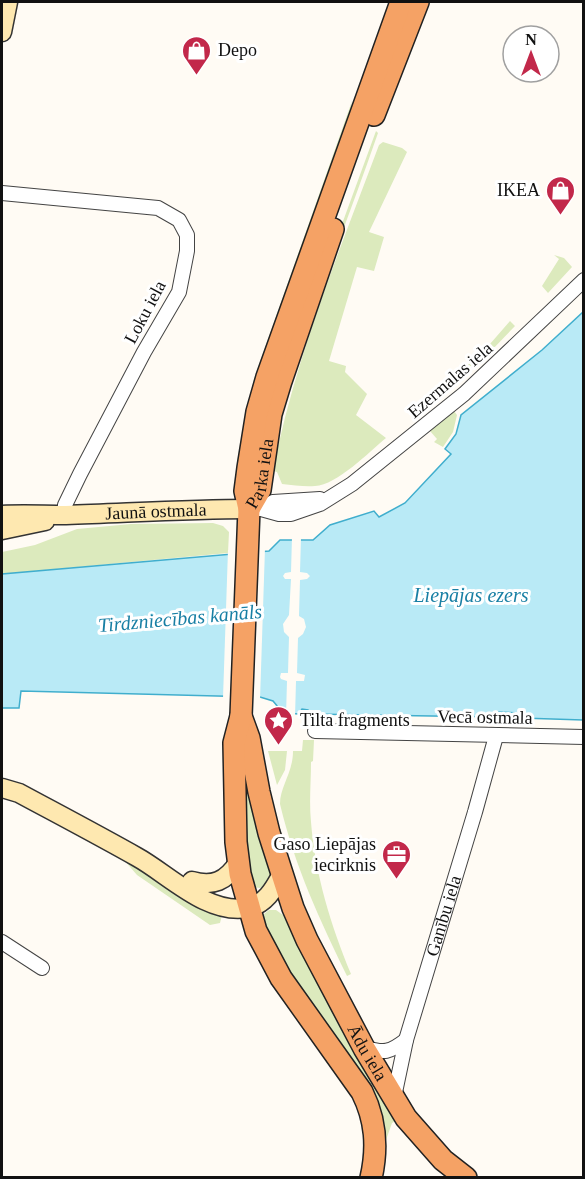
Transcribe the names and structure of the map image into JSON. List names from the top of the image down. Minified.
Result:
{"streets":{"highway":["Parka iela","Ādu iela"],"main road":["Jaunā ostmala"],"street":["Loku iela","Ezermalas iela","Vecā ostmala","Ganību iela"]},"crossings":[["Loku iela","Jaunā ostmala"],["Ezermalas iela","Parka iela"],["Ezermalas iela","Jaunā ostmala"],["Parka iela","Jaunā ostmala"],["Vecā ostmala","Ganību iela"],["Ganību iela","Ādu iela"]],"water":["Liepājas ezers","Tirdzniecības kanāls"],"places":{"shop":["Depo","IKEA"],"place":["Tilta fragments"],"office":["Gaso Liepājas iecirknis"]},"north":"top"}
